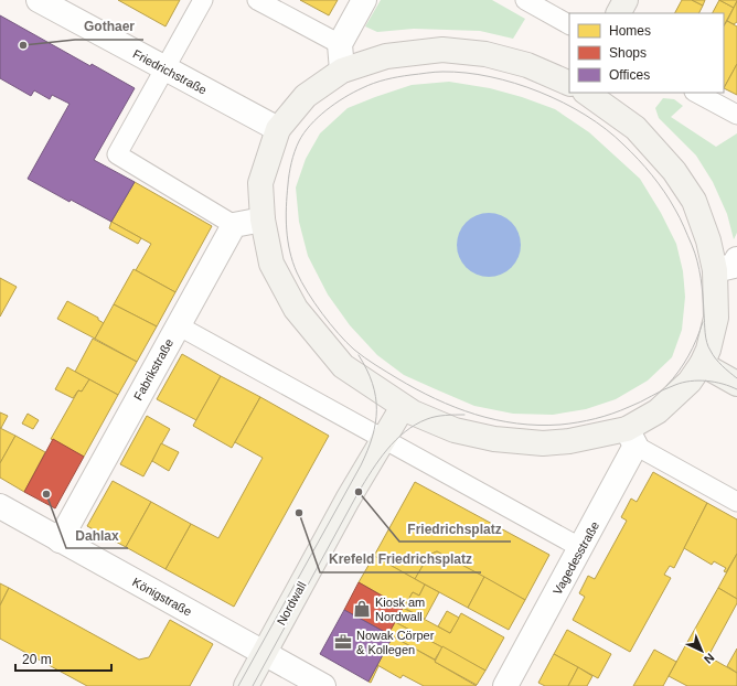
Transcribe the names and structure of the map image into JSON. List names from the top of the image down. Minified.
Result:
{"streets":{"street":["Friedrichstraße","Fabrikstraße","Vagedesstraße","Königstraße","Nordwall"]},"crossings":[["Fabrikstraße","Königstraße"],["Königstraße","Nordwall"]],"places":{"other":["Gothaer","Friedrichsplatz","Dahlax","Krefeld Friedrichsplatz"],"shop":["Kiosk am Nordwall"],"office":["Nowak Cörper & Kollegen"]},"legend":["Homes","Shops","Offices"],"scale_bar":"20 m","north":"bottom right"}
